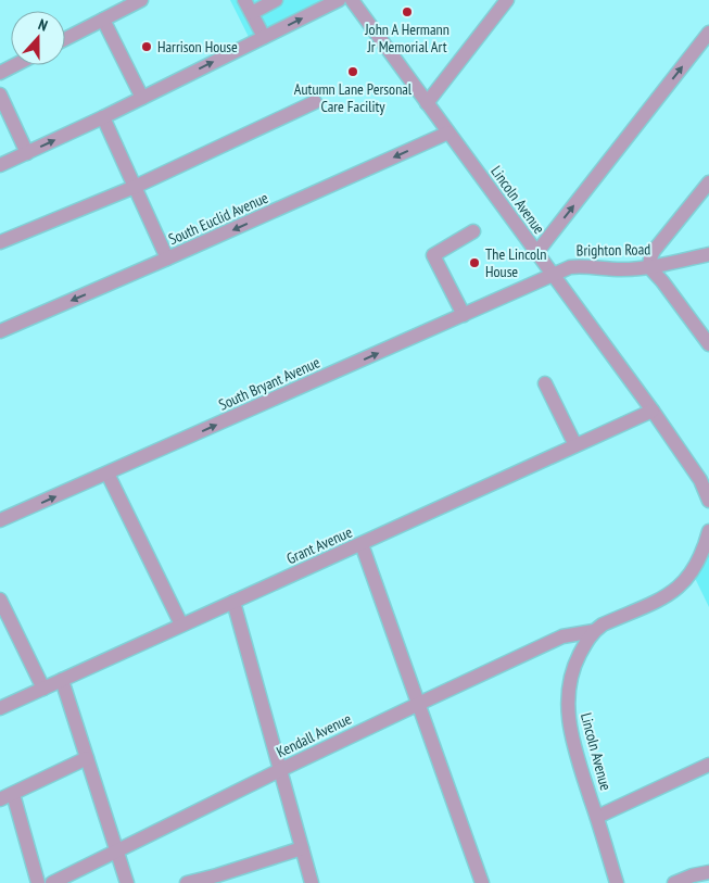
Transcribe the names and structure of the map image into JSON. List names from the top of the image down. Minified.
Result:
{"streets":{"street":["Lincoln Avenue","South Euclid Avenue","Brighton Road","South Bryant Avenue","Grant Avenue","Kendall Avenue"]},"crossings":[["Lincoln Avenue","South Euclid Avenue"],["Lincoln Avenue","Brighton Road"],["Lincoln Avenue","South Bryant Avenue"],["Lincoln Avenue","Grant Avenue"],["Lincoln Avenue","Kendall Avenue"],["Brighton Road","South Bryant Avenue"]],"one_way":["South Bryant Avenue"],"places":["John A Hermann Jr Memorial Art","Harrison House","Autumn Lane Personal Care Facility","The Lincoln House"],"north":"top"}
